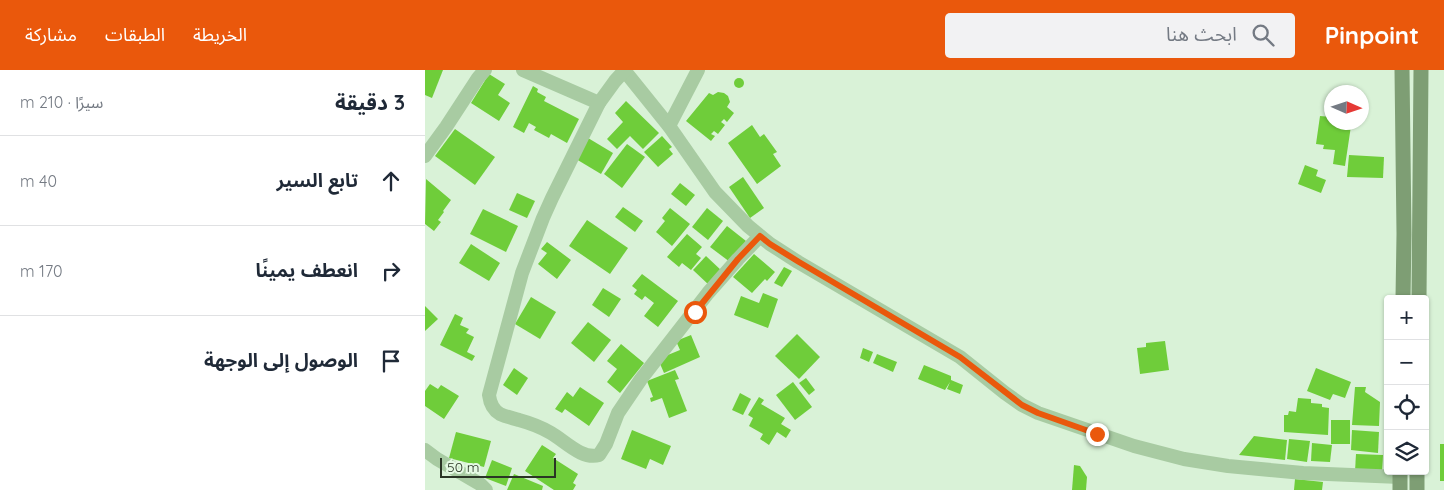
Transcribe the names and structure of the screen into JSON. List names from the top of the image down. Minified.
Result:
{"scale_bar":"50 m","north":"right","page":{"header":"Pinpoint","search":"ابحث هنا","nav":["الخريطة","الطبقات","مشاركة"],"heading":["3 دقيقة","سيرًا · 210 m"],"list":[["تابع السير","40 m"],["انعطف يمينًا","170 m"],"الوصول إلى الوجهة"],"map_buttons":["+","−"],"scale":"50 m"}}
